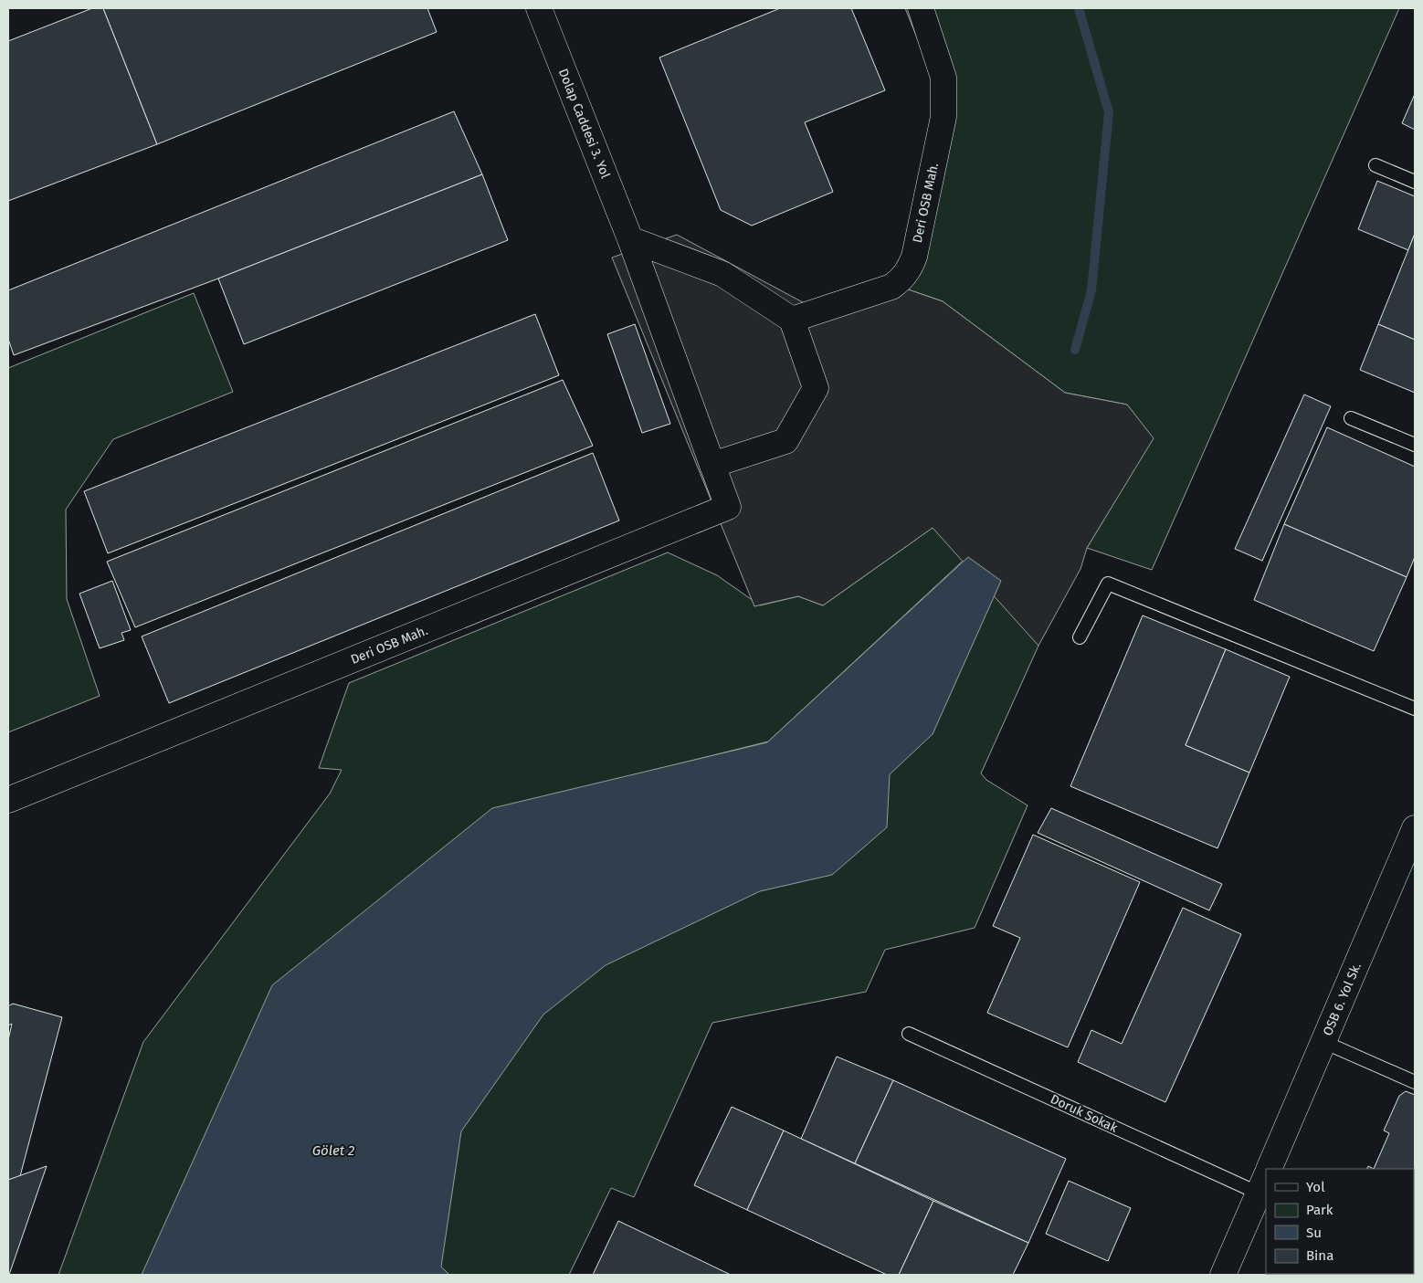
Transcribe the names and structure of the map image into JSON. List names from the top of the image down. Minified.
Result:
{"streets":{"street":["Dolap Caddesi 3. Yol","Deri OSB Mah.","OSB 6. Yol Sk."],"lane":["Doruk Sokak"]},"crossings":[["Dolap Caddesi 3. Yol","Deri OSB Mah."]],"water":["Gölet 2"],"legend":["Yol","Park","Su","Bina"]}
